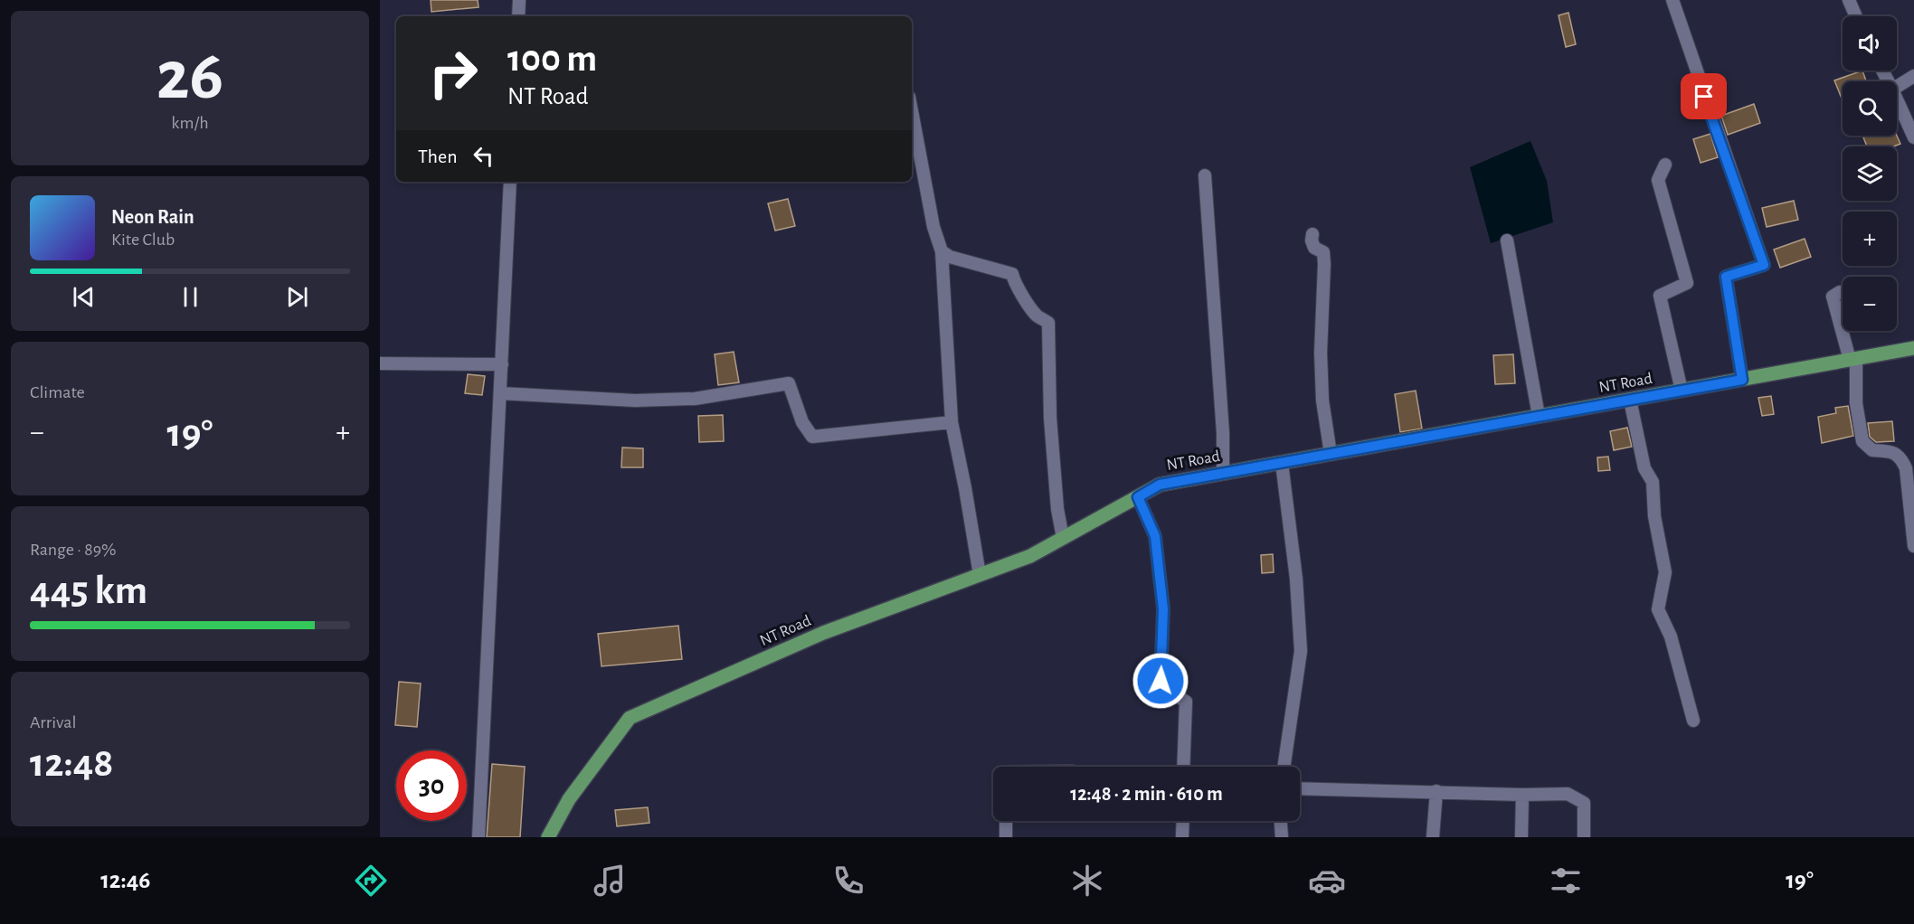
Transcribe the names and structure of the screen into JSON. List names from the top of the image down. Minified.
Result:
{"streets":{"main road":["NT Road"]},"page":{"tile":[["26","km/h"],"Climate",["Range · 89%","445 km"],["Arrival","12:48"]],"map_buttons":["+","−"],"turn":["100 m","NT Road"],"then":"Then","song":["Neon Rain","Kite Club"],"heat":["−","19°","+"],"limit":"30","trip":"12:48 · 2 min · 610 m","tabs":["12:46","19°"]}}
